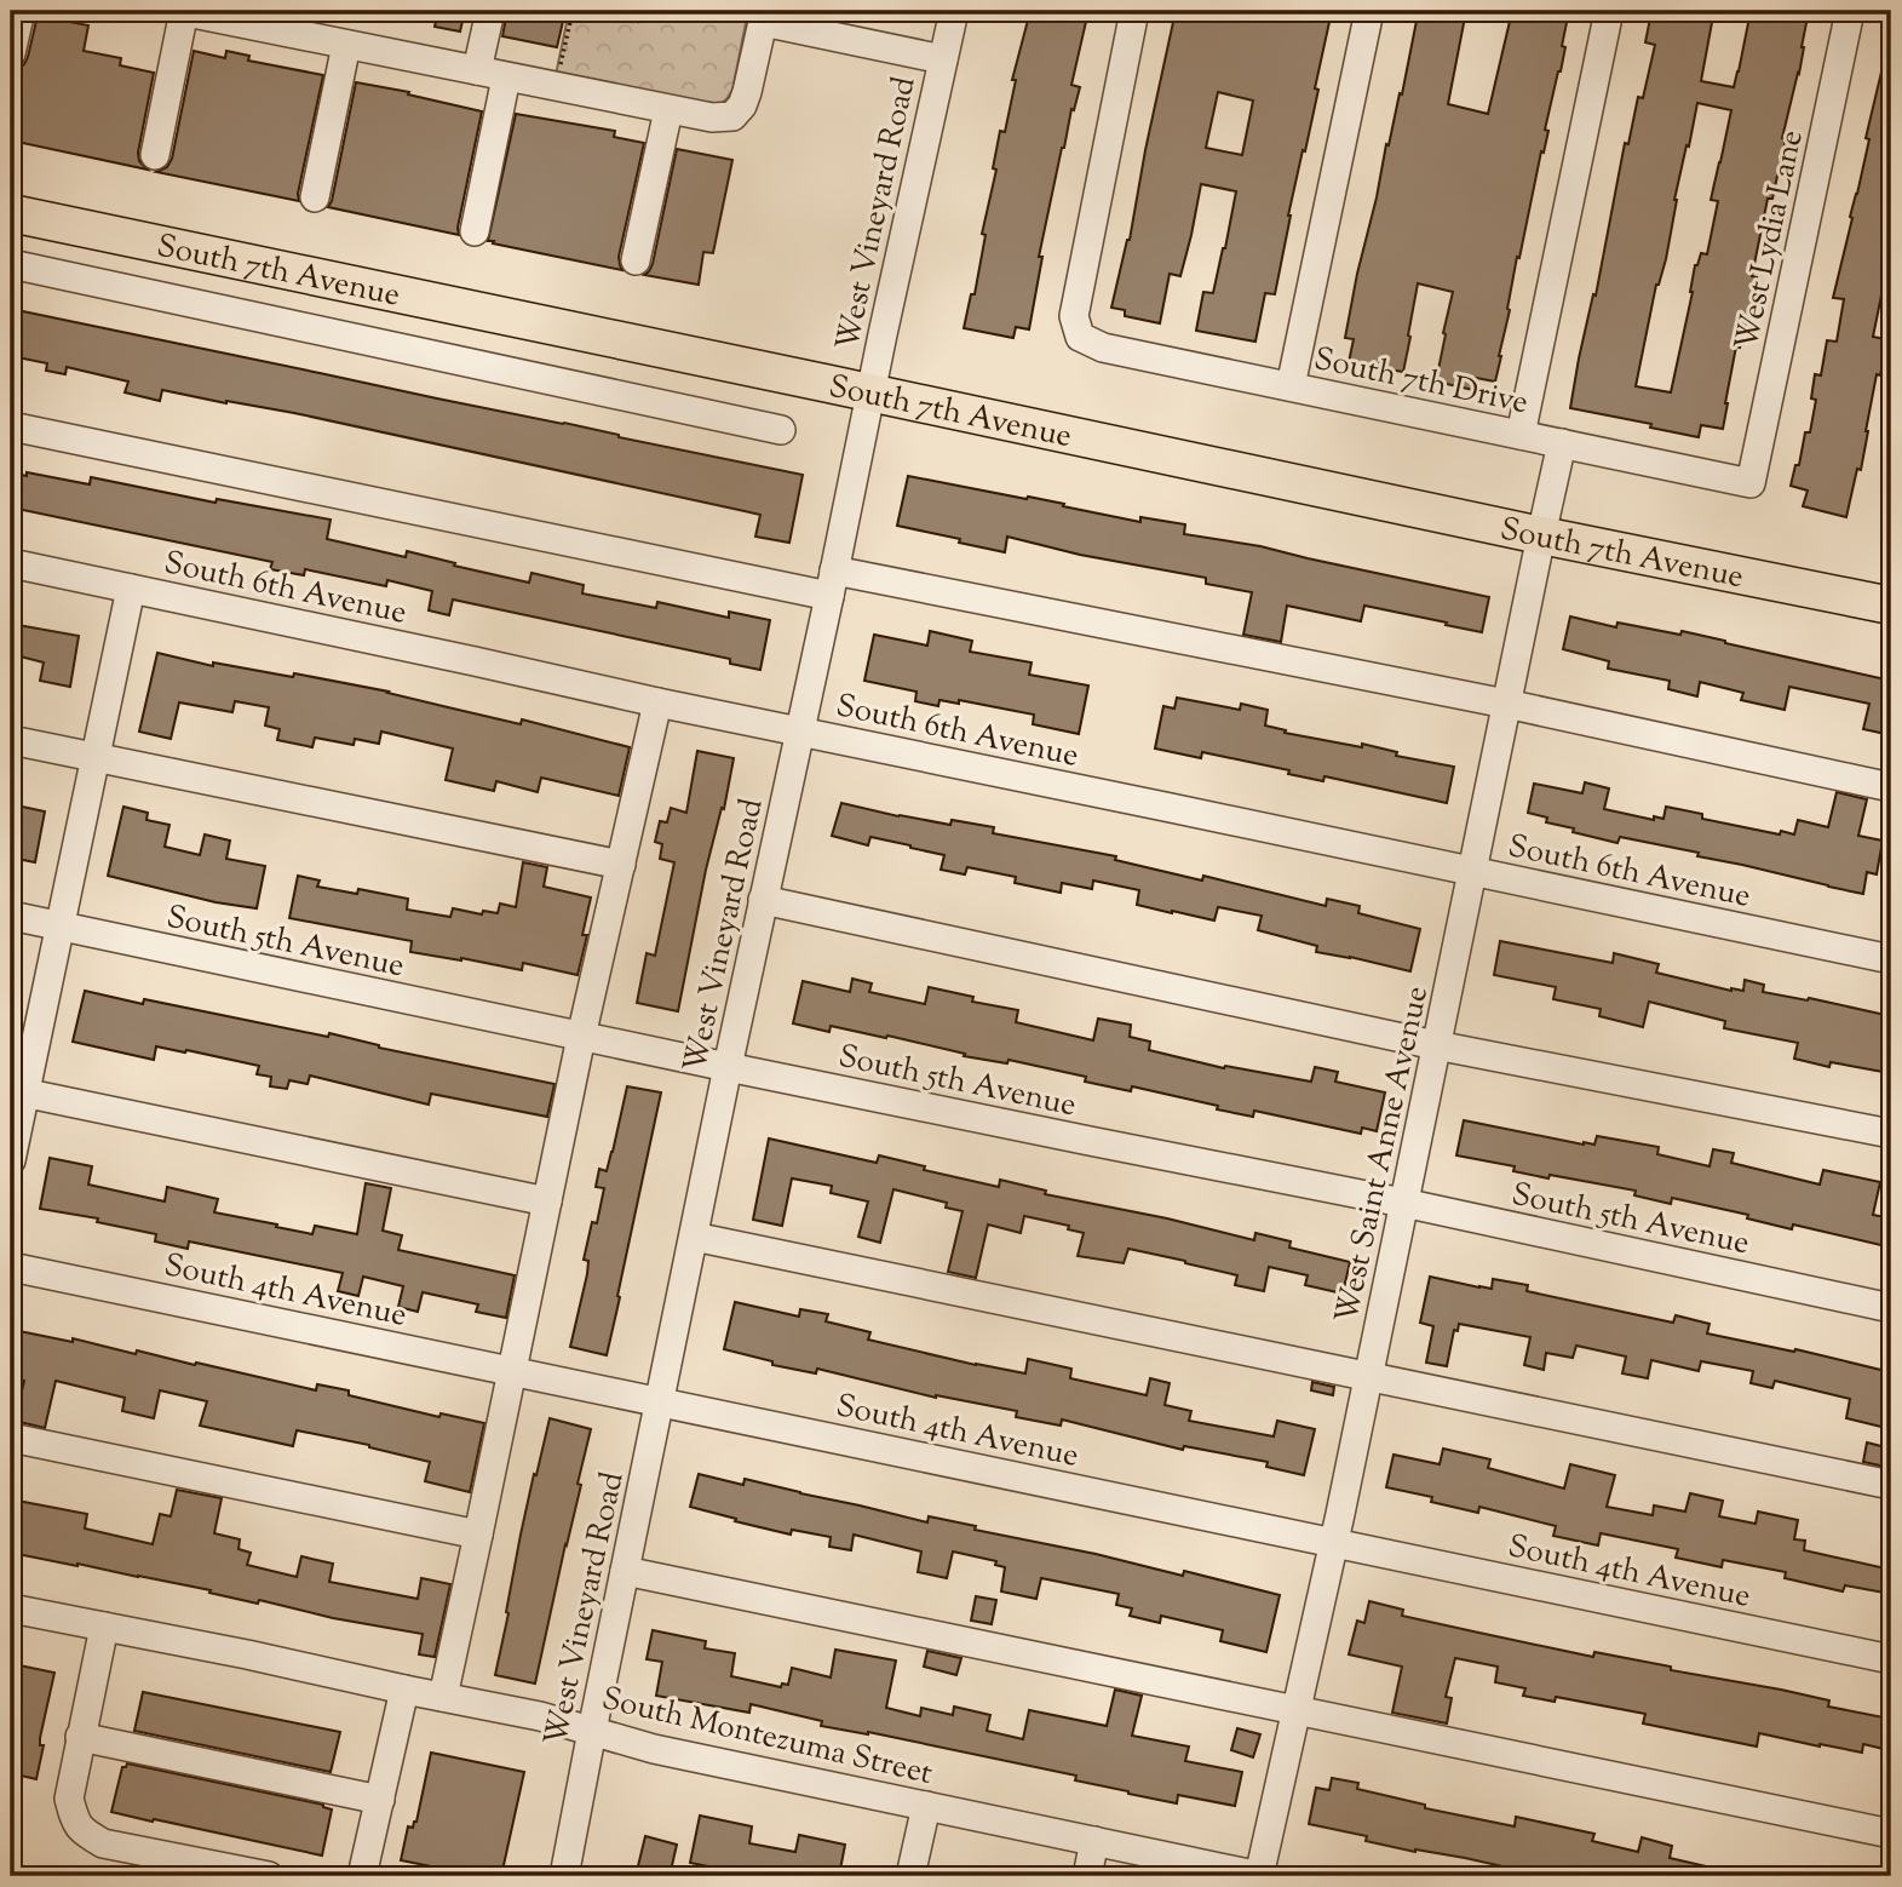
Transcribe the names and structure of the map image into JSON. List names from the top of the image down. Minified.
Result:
{"streets":{"main road":["South 7th Avenue"],"street":["West Vineyard Road","West Lydia Lane","South 7th Drive","South 6th Avenue","South 5th Avenue","West Saint Anne Avenue","South 4th Avenue","South Montezuma Street"]},"crossings":[["West Vineyard Road","South 7th Avenue"],["West Vineyard Road","South 6th Avenue"],["West Vineyard Road","South 5th Avenue"],["West Vineyard Road","South 4th Avenue"],["West Vineyard Road","South Montezuma Street"],["West Lydia Lane","South 7th Drive"],["South 7th Avenue","West Saint Anne Avenue"],["South 7th Drive","West Saint Anne Avenue"],["South 6th Avenue","West Saint Anne Avenue"],["South 5th Avenue","West Saint Anne Avenue"],["West Saint Anne Avenue","South 4th Avenue"],["West Saint Anne Avenue","South Montezuma Street"]]}
